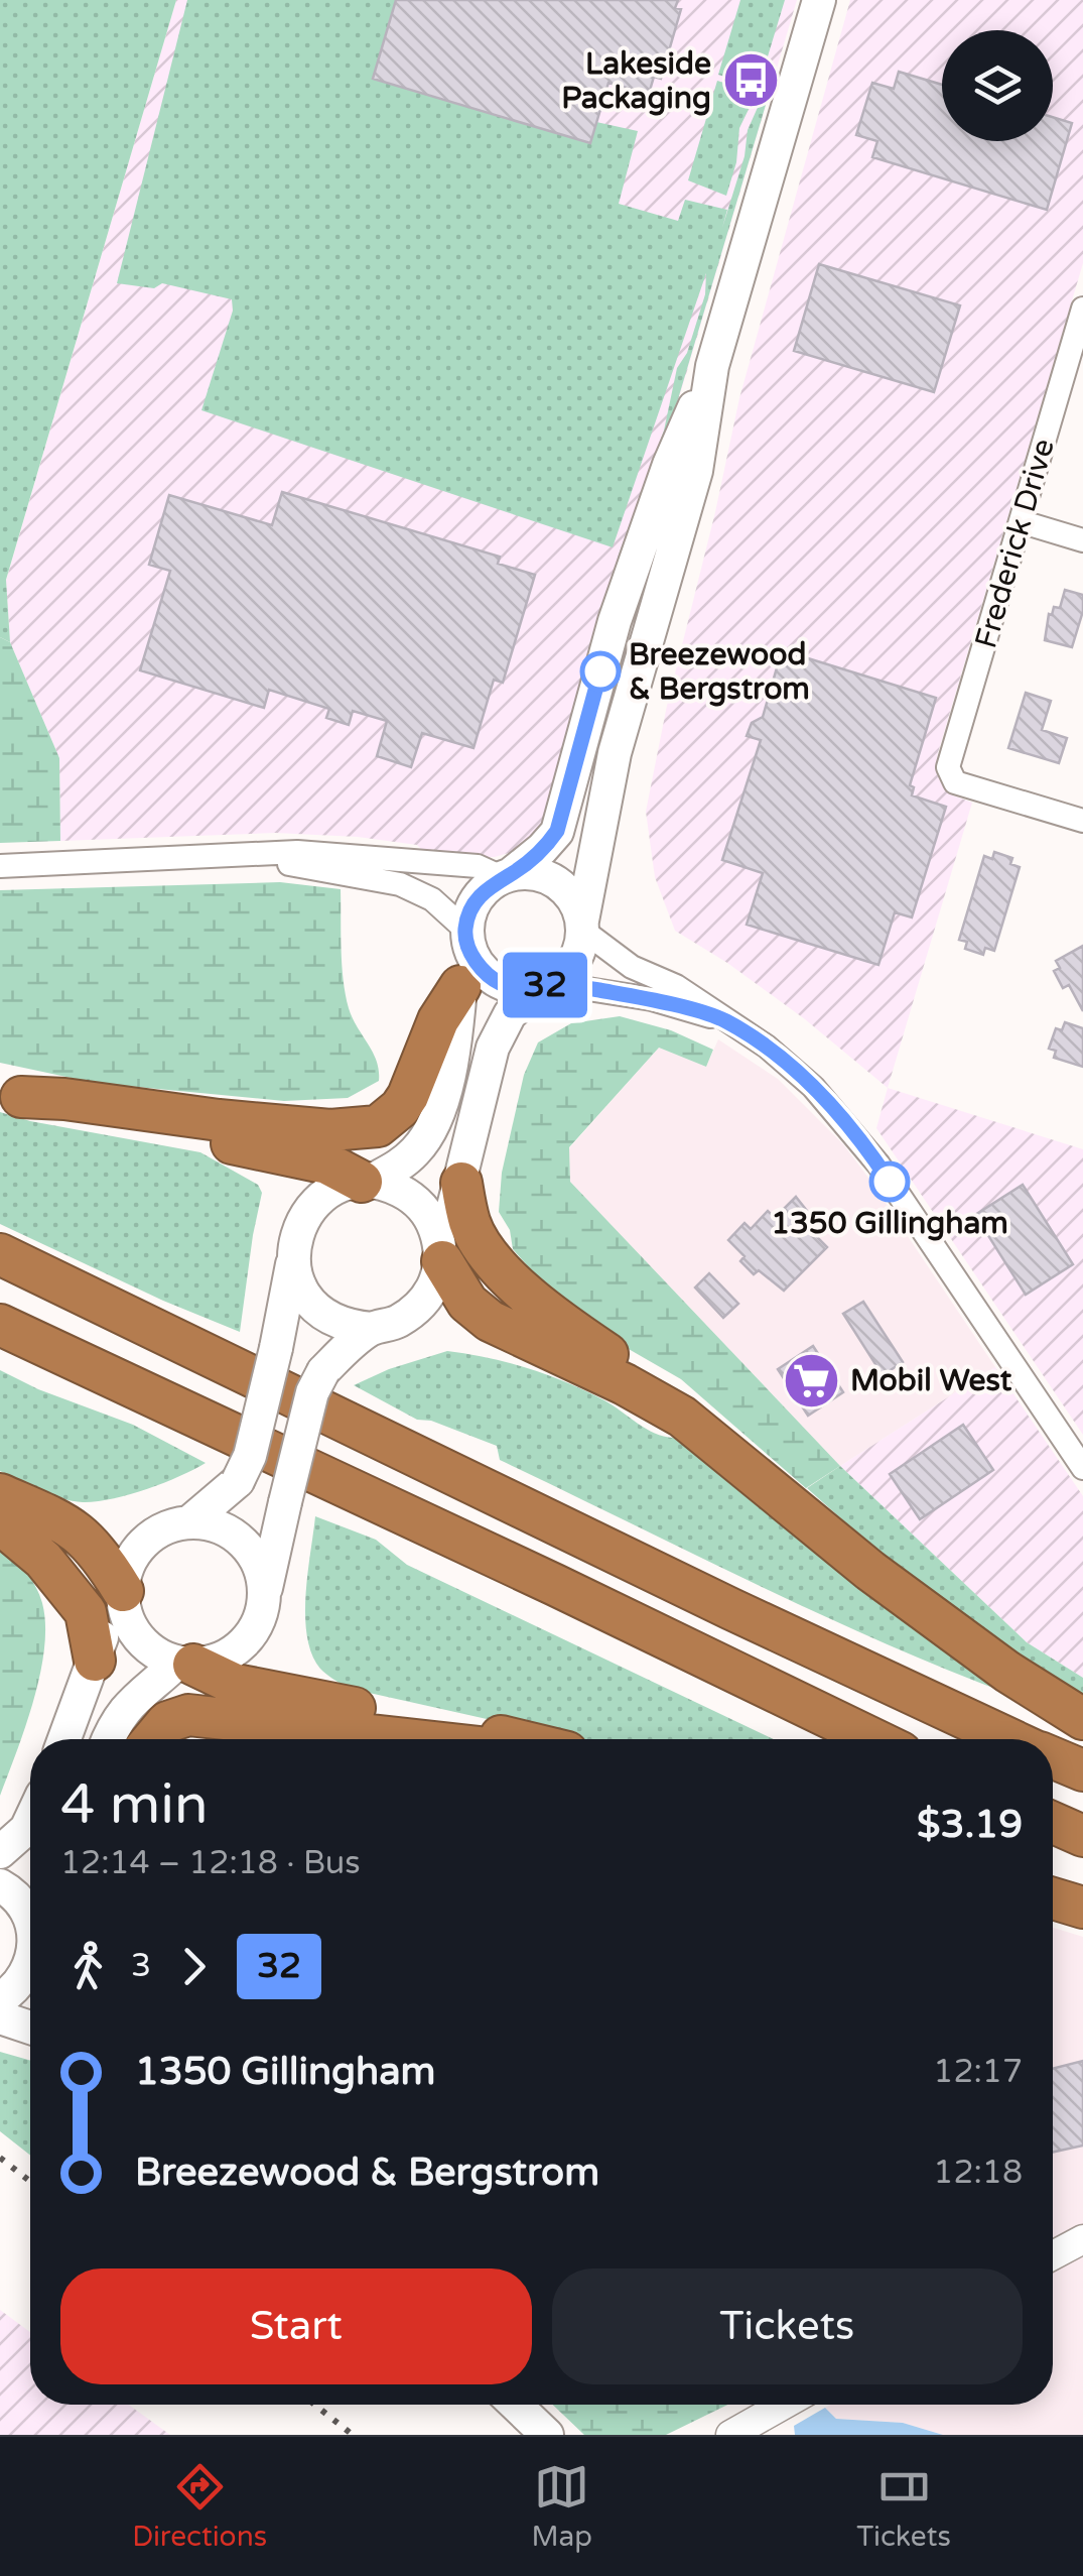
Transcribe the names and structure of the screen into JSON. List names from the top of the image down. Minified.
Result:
{"streets":{"street":["Frederick Drive"]},"places":{"bus stop":["Lakeside Packaging"],"other":["Breezewood & Bergstrom","1350 Gillingham"],"supermarket":["Mobil West"]},"lines":["bus line 32"],"page":{"on_map":"32","heading":["4 min","12:14 – 12:18 · Bus","$3.19"],"legs":["3","32"],"list":[{"name":"1350 Gillingham","value":"12:17"},{"name":"Breezewood & Bergstrom","value":"12:18"}],"buttons":["Start","Tickets"],"tabs":["Directions","Map","Tickets"]}}
